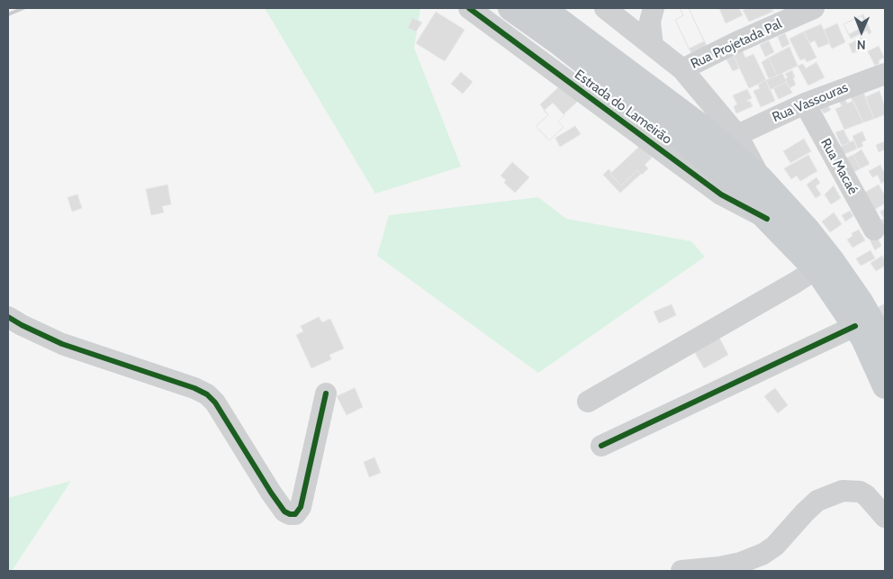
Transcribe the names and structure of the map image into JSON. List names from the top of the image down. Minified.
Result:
{"streets":{"main road":["Estrada do Lameirão"],"street":["Rua Projetada Pal","Rua Vassouras","Rua Macaé"]},"crossings":[["Rua Projetada Pal","Estrada do Lameirão"],["Rua Vassouras","Estrada do Lameirão"],["Rua Vassouras","Rua Macaé"]],"north":"bottom"}
